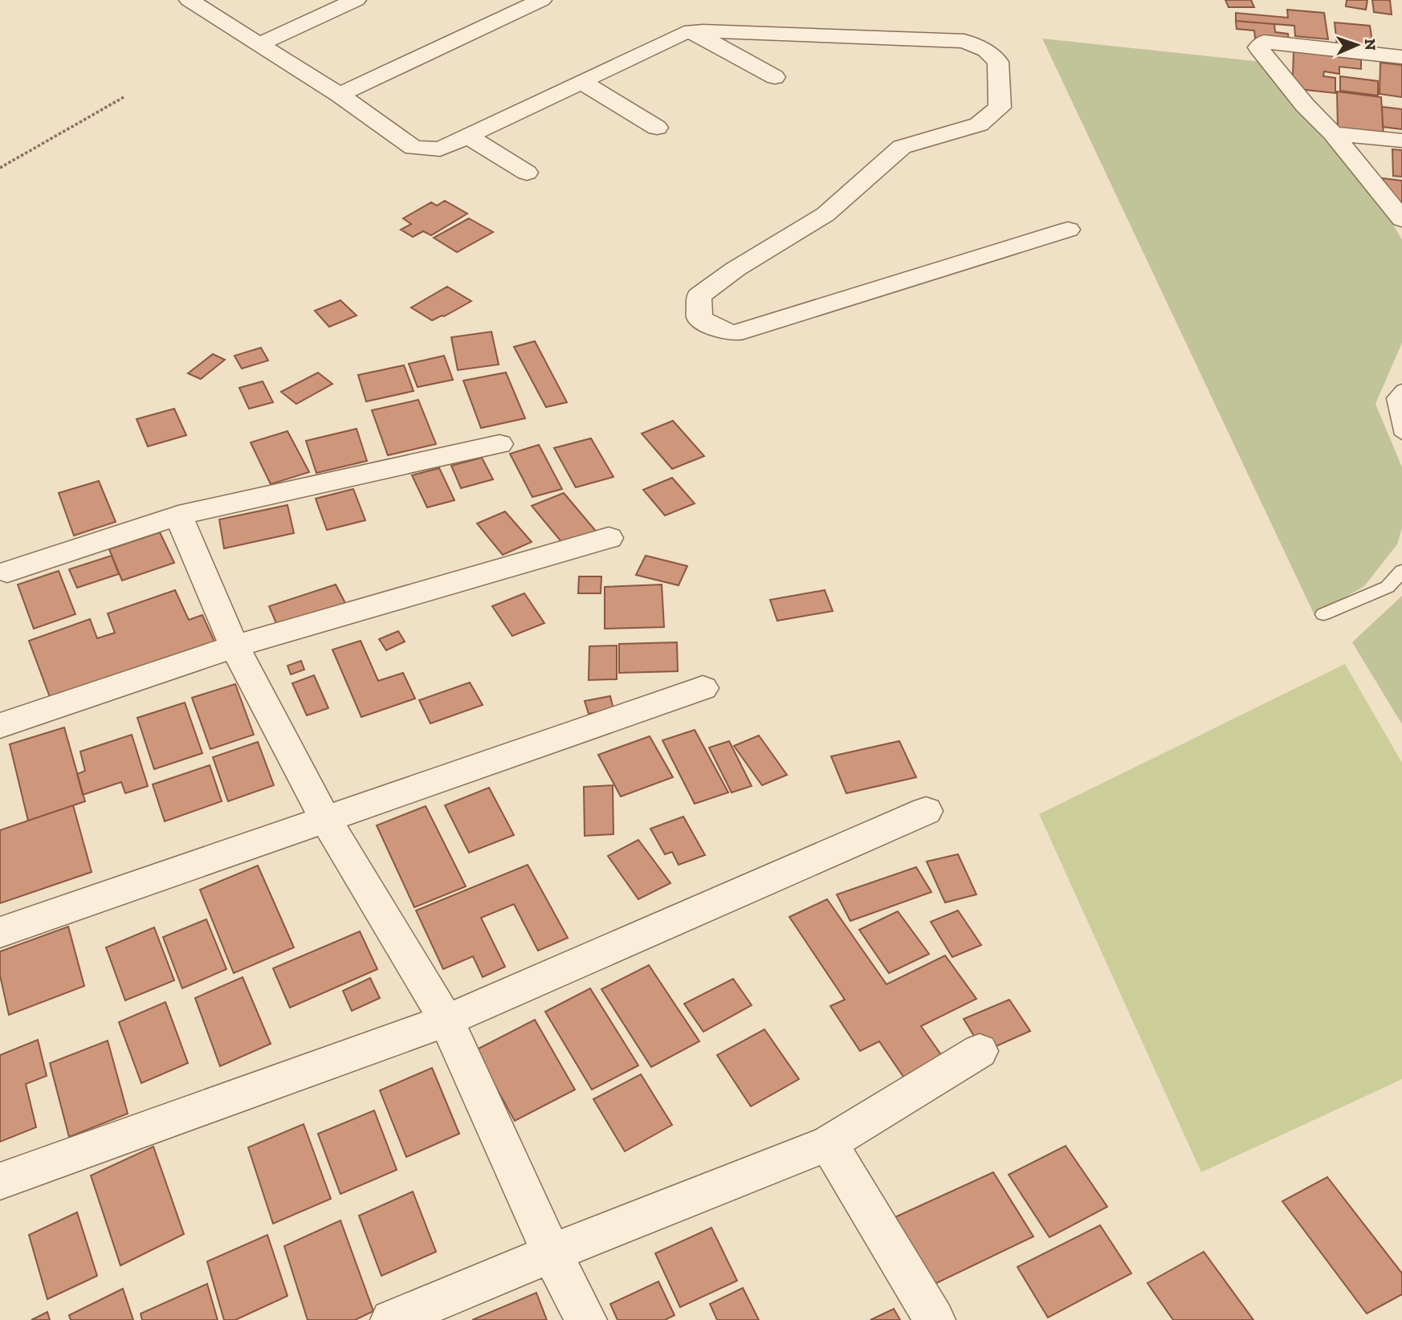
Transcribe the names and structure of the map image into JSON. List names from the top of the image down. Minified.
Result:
{"north":"right"}
